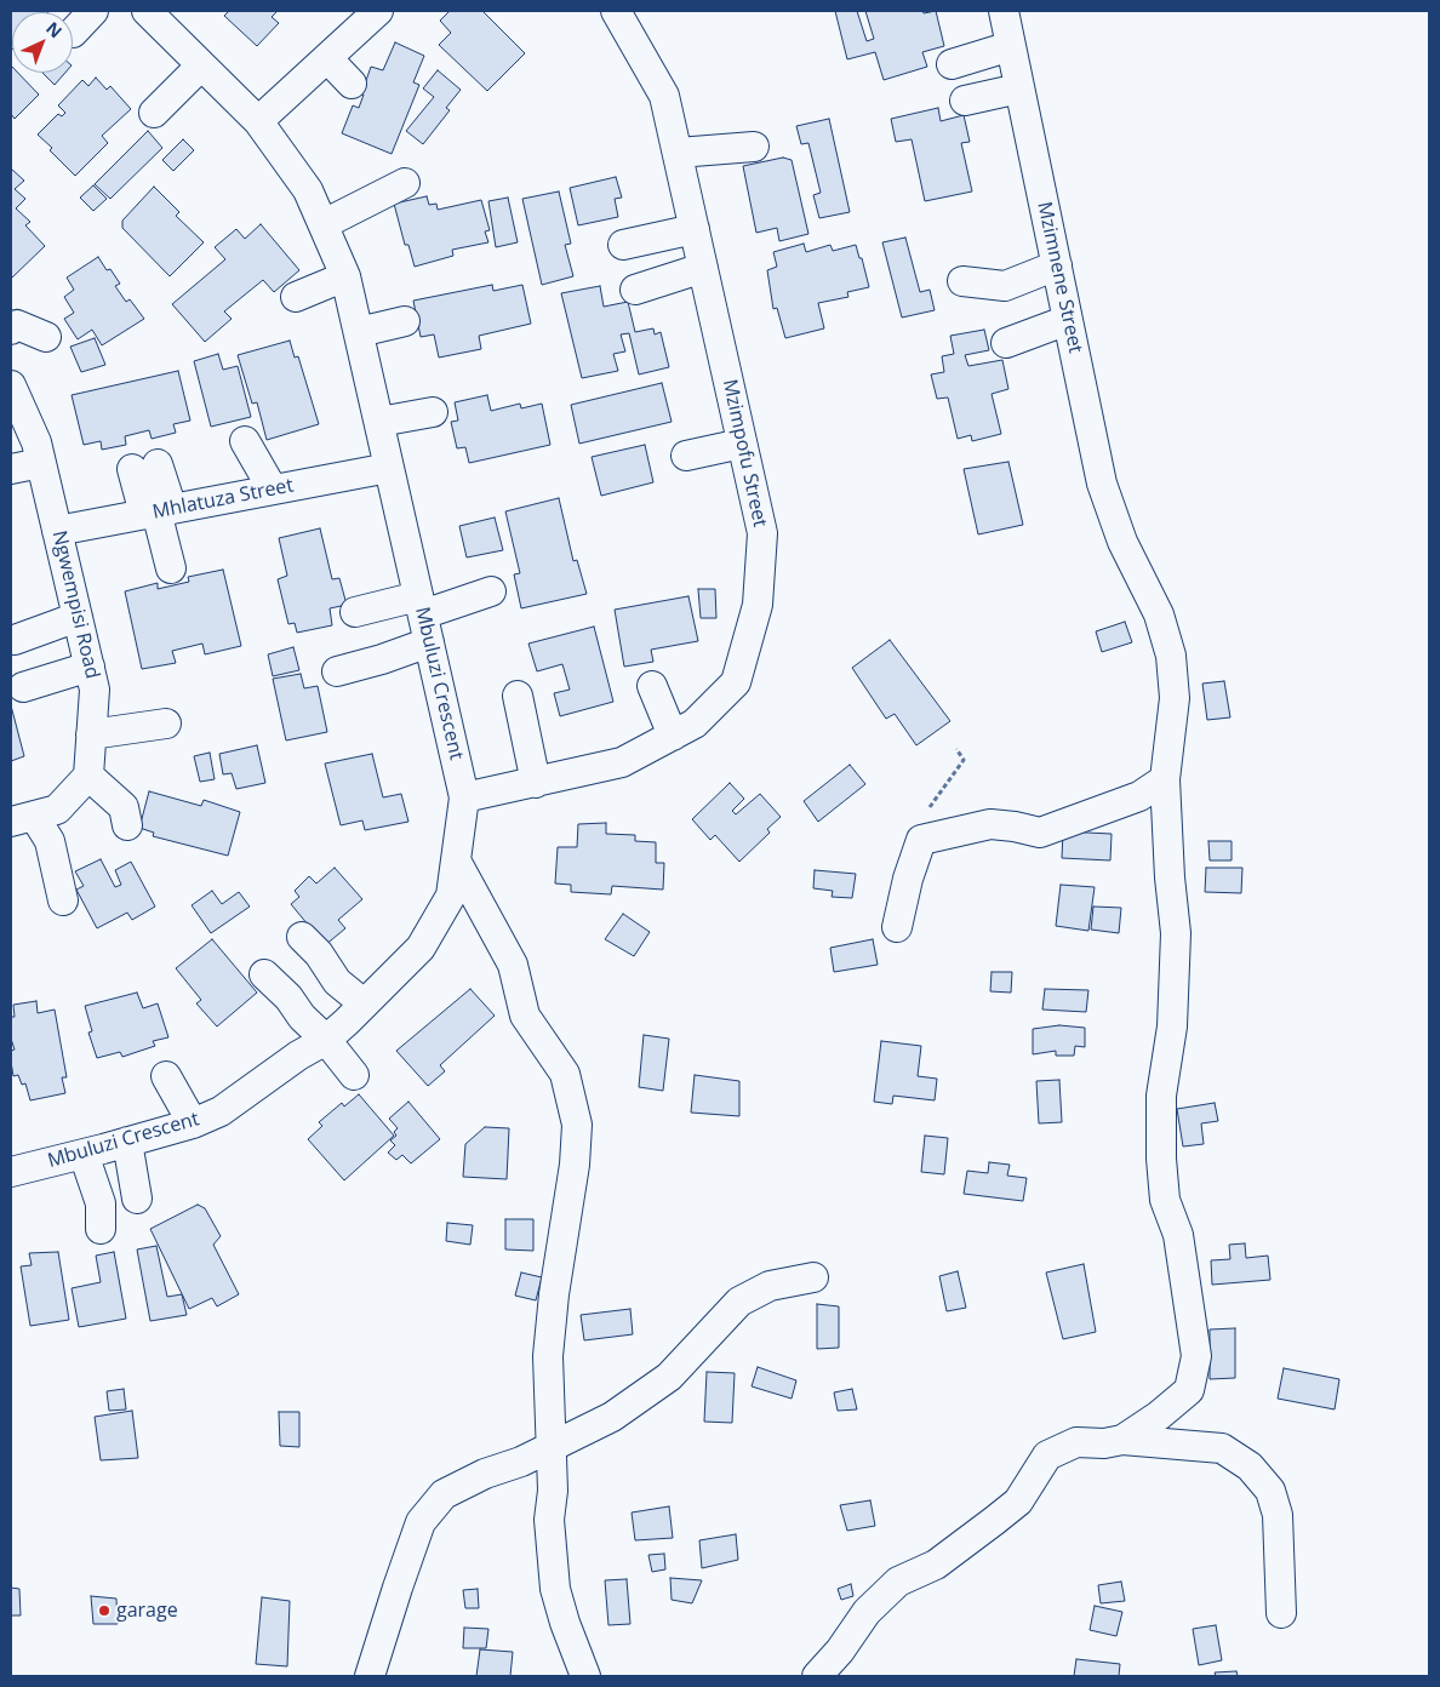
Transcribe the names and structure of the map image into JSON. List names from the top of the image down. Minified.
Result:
{"streets":{"street":["Mzimnene Street","Mzimpofu Street","Mhlatuza Street","Ngwempisi Road","Mbuluzi Crescent"]},"crossings":[["Mzimpofu Street","Mbuluzi Crescent"],["Mhlatuza Street","Ngwempisi Road"],["Mhlatuza Street","Mbuluzi Crescent"]],"places":["garage"],"north":"top right"}
